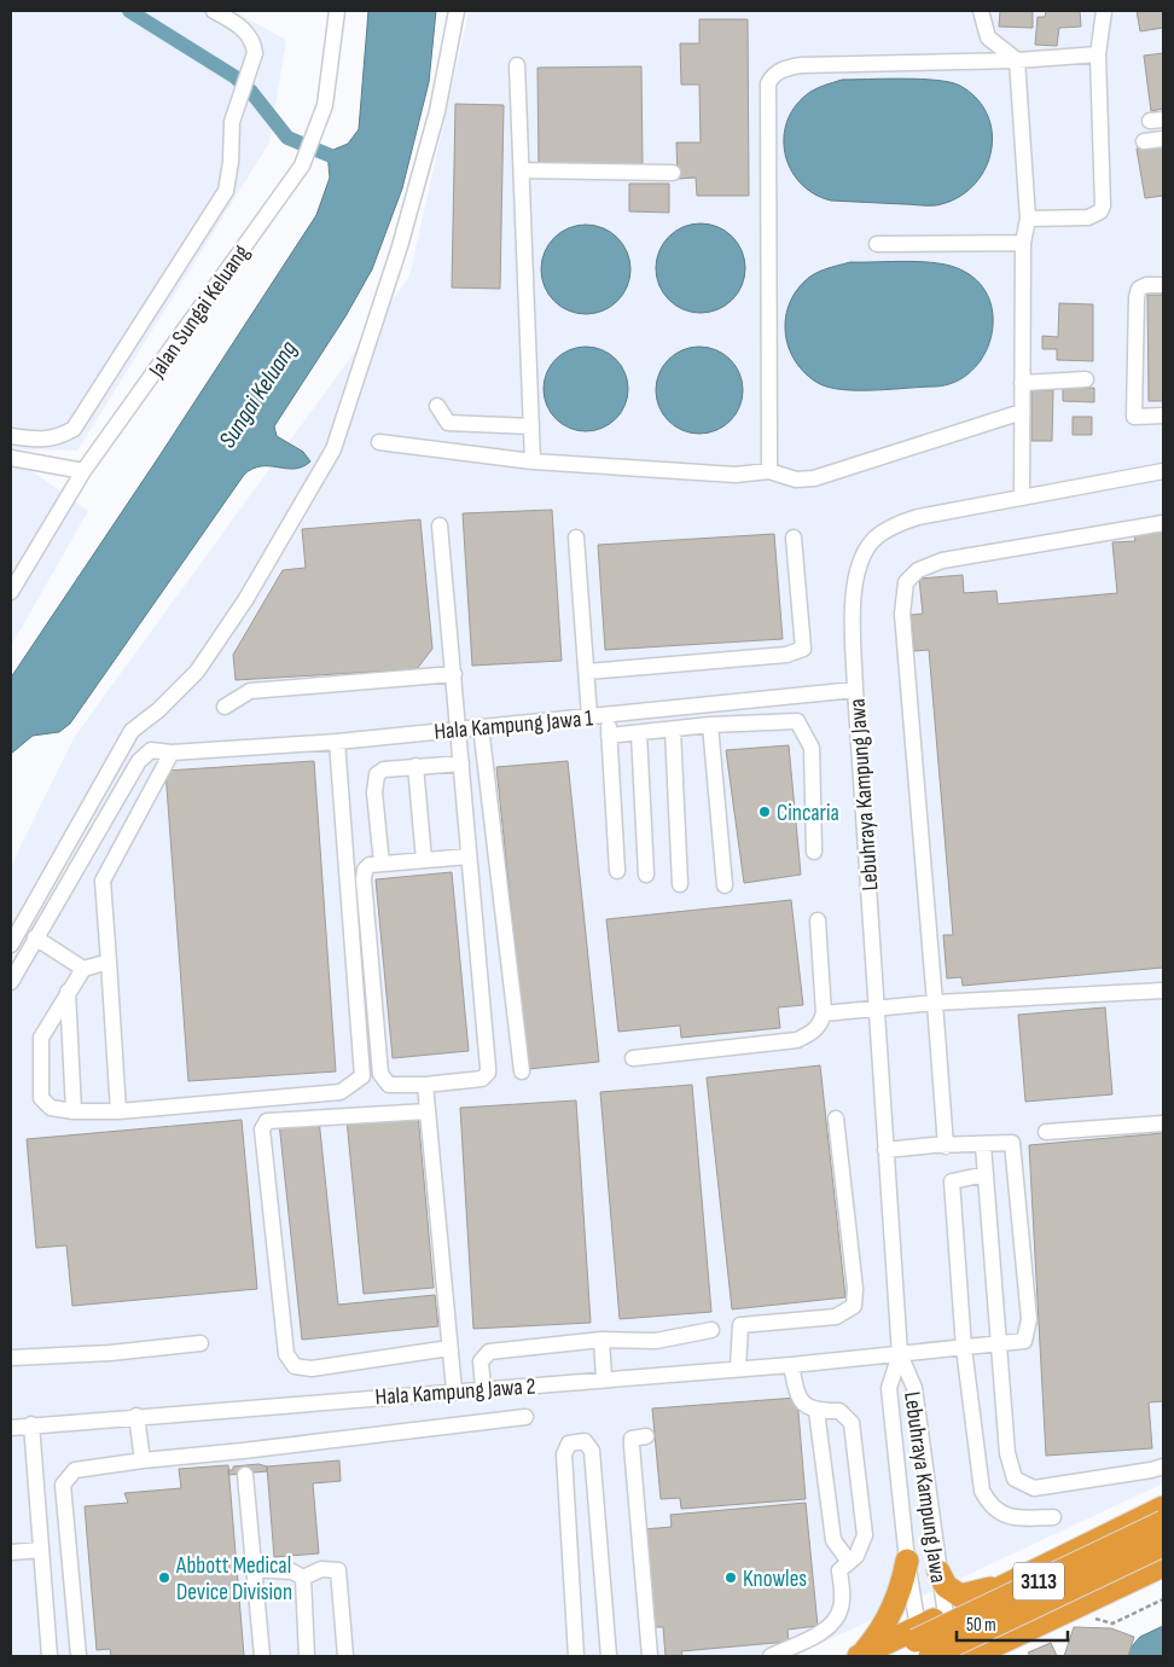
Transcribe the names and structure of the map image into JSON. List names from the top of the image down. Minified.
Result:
{"streets":{"highway":["3113"],"street":["Jalan Sungai Keluang","Hala Kampung Jawa 1","Lebuhraya Kampung Jawa","Hala Kampung Jawa 2"]},"crossings":[["Hala Kampung Jawa 1","Lebuhraya Kampung Jawa"],["Lebuhraya Kampung Jawa","Hala Kampung Jawa 2"],["Lebuhraya Kampung Jawa","3113"]],"water":["Sungai Keluang"],"places":["Cincaria","Abbott Medical Device Division","Knowles"],"scale_bar":"50 m"}
